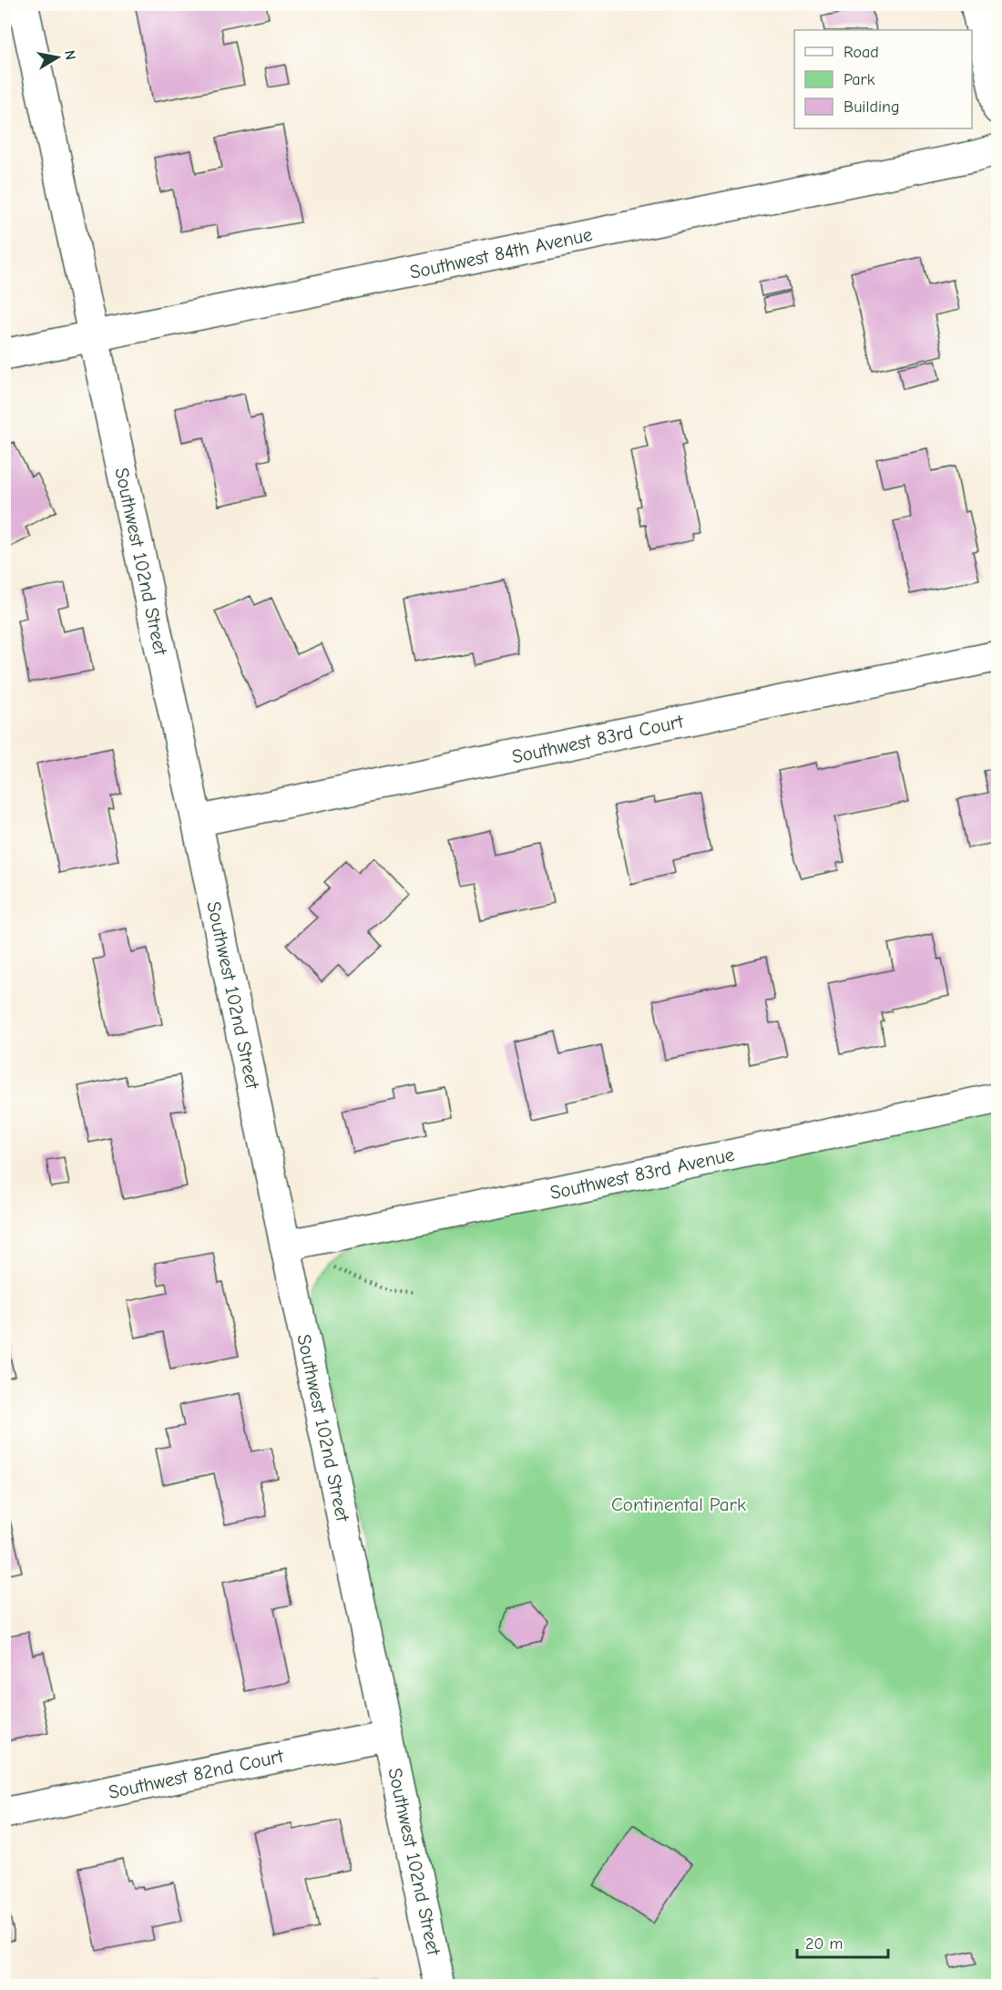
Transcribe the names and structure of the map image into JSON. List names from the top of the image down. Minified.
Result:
{"streets":{"street":["Southwest 84th Avenue","Southwest 102nd Street","Southwest 83rd Court","Southwest 83rd Avenue","Southwest 82nd Court"]},"crossings":[["Southwest 84th Avenue","Southwest 102nd Street"],["Southwest 102nd Street","Southwest 83rd Court"],["Southwest 102nd Street","Southwest 83rd Avenue"],["Southwest 102nd Street","Southwest 82nd Court"]],"parks":["Continental Park"],"legend":["Road","Park","Building"],"scale_bar":"20 m","north":"right"}
